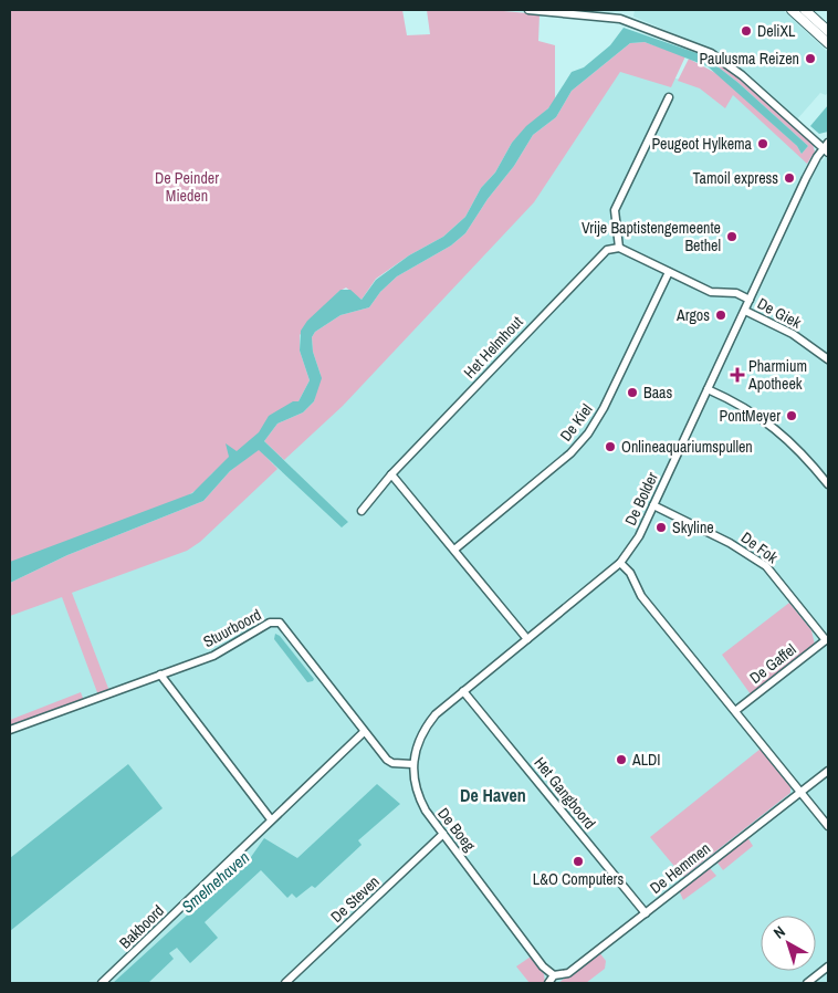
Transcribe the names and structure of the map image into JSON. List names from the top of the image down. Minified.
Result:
{"streets":{"street":["De Giek","Het Helmhout","De Kiel","De Bolder","De Fok","Stuurboord","De Gaffel","Het Gangboord","De Boeg","De Hemmen","De Steven","Bakboord"]},"crossings":[["De Giek","De Bolder"],["De Bolder","De Fok"],["De Fok","De Gaffel"],["Stuurboord","De Boeg"],["Stuurboord","Bakboord"],["Het Gangboord","De Boeg"],["Het Gangboord","De Hemmen"],["De Boeg","De Hemmen"],["De Boeg","De Steven"]],"districts":["De Haven"],"water":["Smelnehaven"],"parks":["De Peinder Mieden"],"places":{"other":["DeliXL","Paulusma Reizen","Peugeot Hylkema","Tamoil express","Vrije Baptistengemeente Bethel","Argos","Baas","PontMeyer","Onlineaquariumspullen","Skyline","ALDI","L&O Computers"],"health":["Pharmium Apotheek"]},"north":"top left"}
